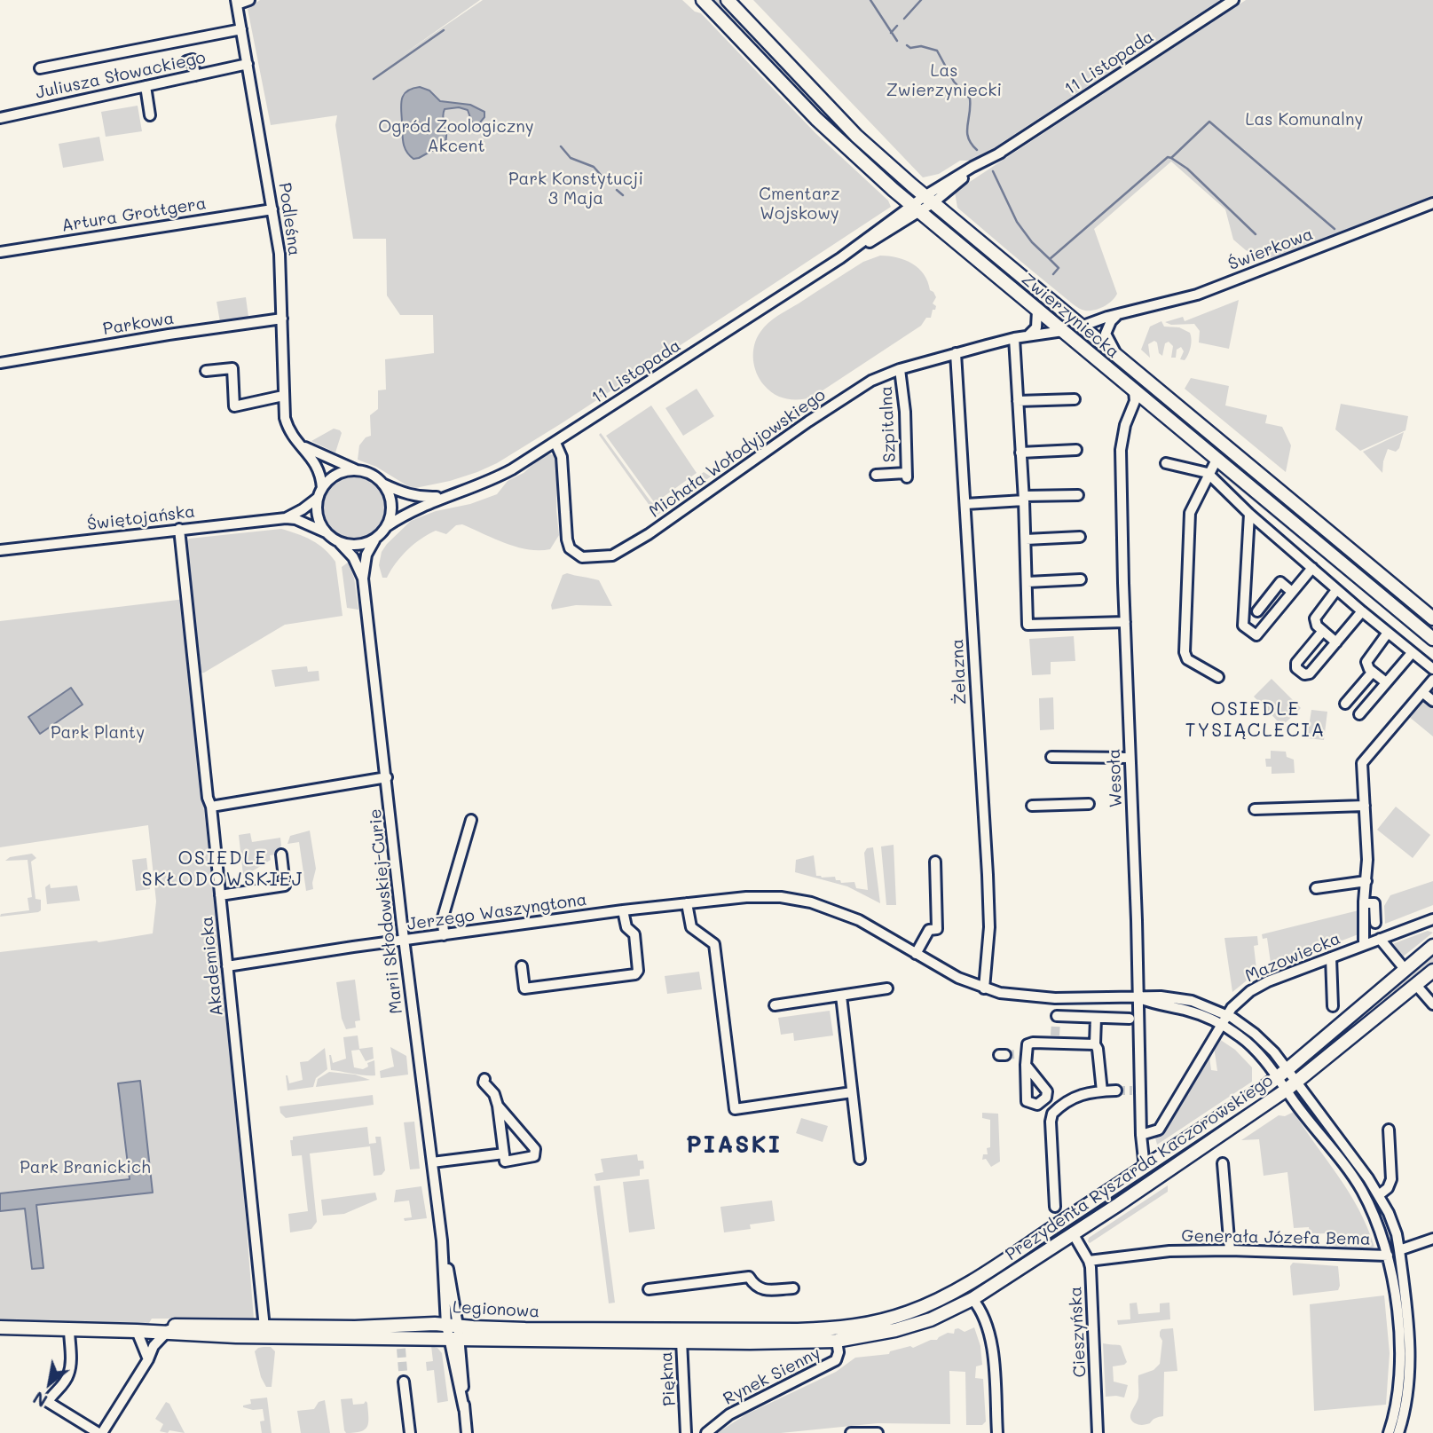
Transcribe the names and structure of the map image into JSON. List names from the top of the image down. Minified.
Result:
{"streets":{"main road":["Zwierzyniecka","Prezydenta Ryszarda Kaczorowskiego","Legionowa"],"street":["11 Listopada","Juliusza Słowackiego","Artura Grottgera","Podleśna","Świerkowa","Parkowa","Szpitalna","Michała Wołodyjowskiego","Świętojańska","Żelazna","Wesoła","Marii Skłodowskiej-Curie","Jerzego Waszyngtona","Mazowiecka","Akademicka","Generała Józefa Bema","Cieszyńska","Rynek Sienny","Piękna"]},"crossings":[["11 Listopada","Podleśna"],["11 Listopada","Zwierzyniecka"],["11 Listopada","Michała Wołodyjowskiego"],["11 Listopada","Świętojańska"],["11 Listopada","Marii Skłodowskiej-Curie"],["Juliusza Słowackiego","Podleśna"],["Artura Grottgera","Podleśna"],["Podleśna","Parkowa"],["Podleśna","Świętojańska"],["Podleśna","Marii Skłodowskiej-Curie"],["Świerkowa","Zwierzyniecka"],["Zwierzyniecka","Michała Wołodyjowskiego"],["Zwierzyniecka","Wesoła"],["Szpitalna","Michała Wołodyjowskiego"],["Michała Wołodyjowskiego","Żelazna"],["Świętojańska","Marii Skłodowskiej-Curie"],["Świętojańska","Akademicka"],["Żelazna","Jerzego Waszyngtona"],["Wesoła","Jerzego Waszyngtona"],["Wesoła","Mazowiecka"],["Wesoła","Prezydenta Ryszarda Kaczorowskiego"],["Marii Skłodowskiej-Curie","Jerzego Waszyngtona"],["Marii Skłodowskiej-Curie","Legionowa"],["Jerzego Waszyngtona","Mazowiecka"],["Jerzego Waszyngtona","Akademicka"],["Jerzego Waszyngtona","Prezydenta Ryszarda Kaczorowskiego"],["Akademicka","Legionowa"],["Prezydenta Ryszarda Kaczorowskiego","Legionowa"],["Prezydenta Ryszarda Kaczorowskiego","Cieszyńska"],["Prezydenta Ryszarda Kaczorowskiego","Rynek Sienny"],["Generała Józefa Bema","Cieszyńska"],["Legionowa","Rynek Sienny"],["Legionowa","Piękna"]],"districts":["OSIEDLE TYSIĄCLECIA","OSIEDLE SKŁODOWSKIEJ","PIASKI"],"parks":["Las Zwierzyniecki","Las Komunalny","Ogród Zoologiczny Akcent","Park Konstytucji 3 Maja","Cmentarz Wojskowy","Park Planty","Park Branickich"],"north":"bottom left"}
